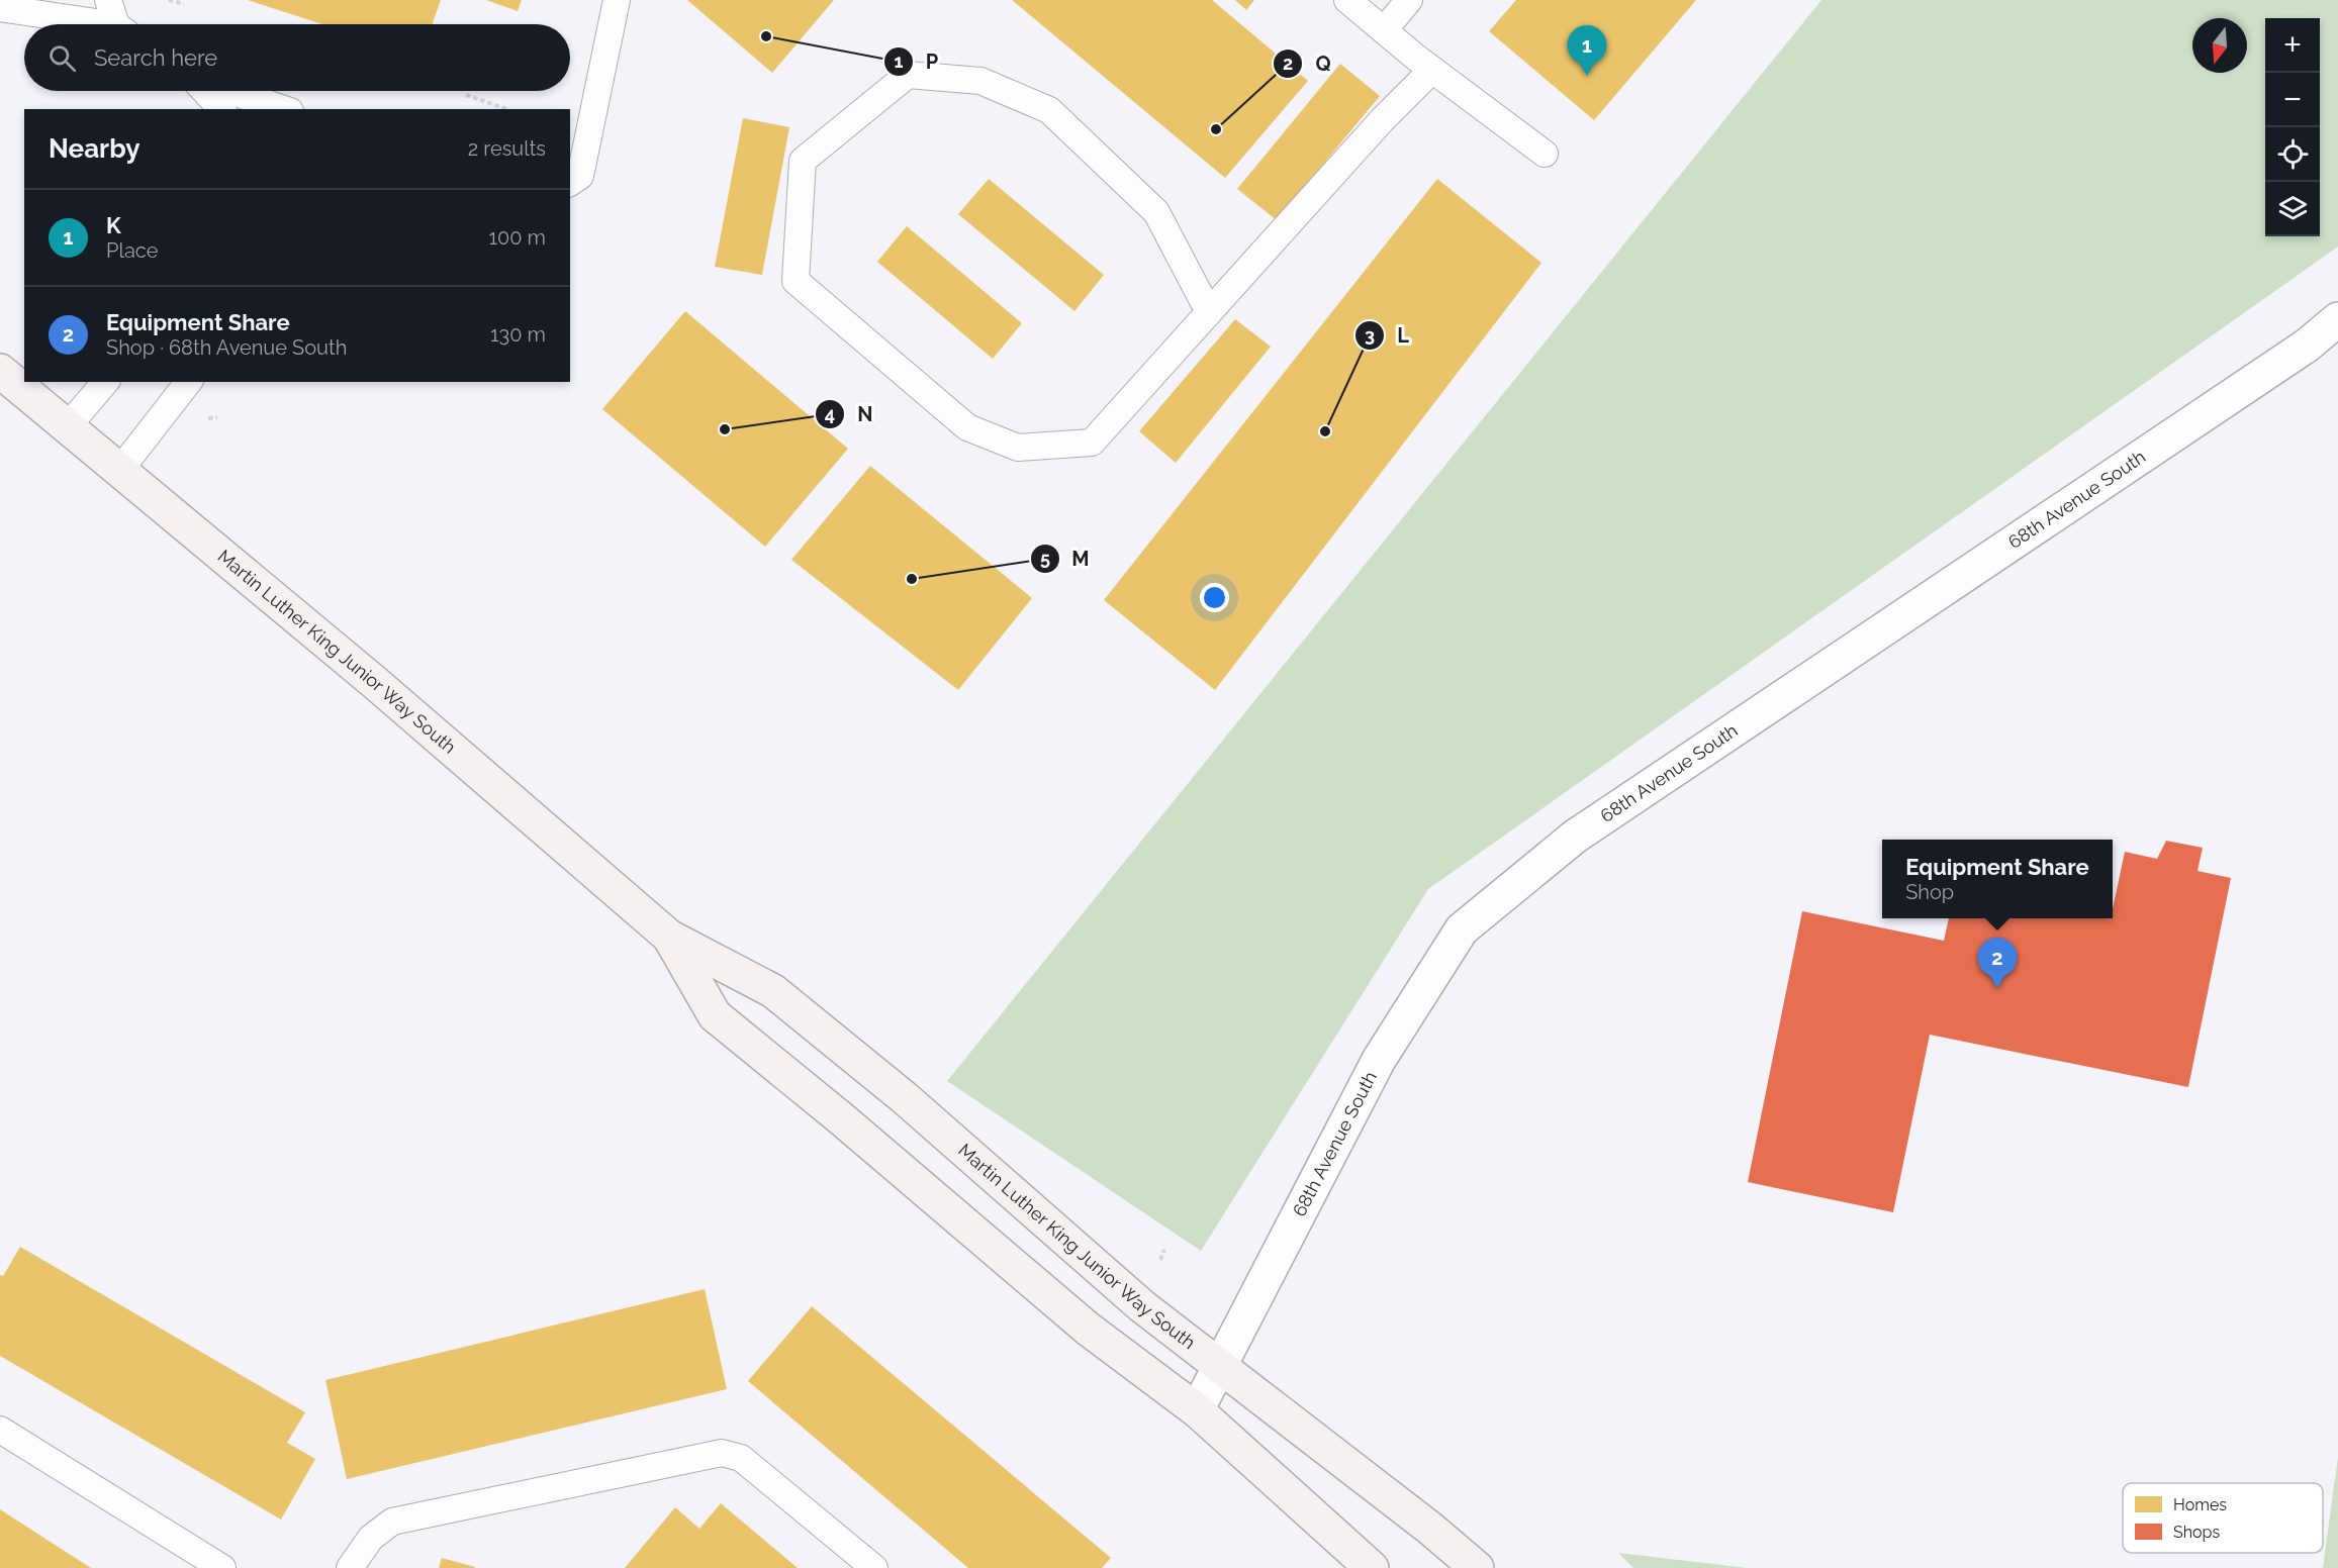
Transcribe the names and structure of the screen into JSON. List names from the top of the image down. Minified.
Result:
{"streets":{"main road":["Martin Luther King Junior Way South"],"street":["68th Avenue South"]},"crossings":[["68th Avenue South","Martin Luther King Junior Way South"]],"places":["P","Q","N","L","M"],"legend":["Homes","Shops"],"north":"bottom","page":{"map_buttons":["+","−"],"search":"Search here","pins":["1","2"],"heading":["Nearby","2 results"],"list":[{"mark":"1","name":"K","note":"Place","value":"100 m"},{"mark":"2","name":"Equipment Share","note":"Shop · 68th Avenue South","value":"130 m"}],"popup":["Equipment Share","Shop"]}}
